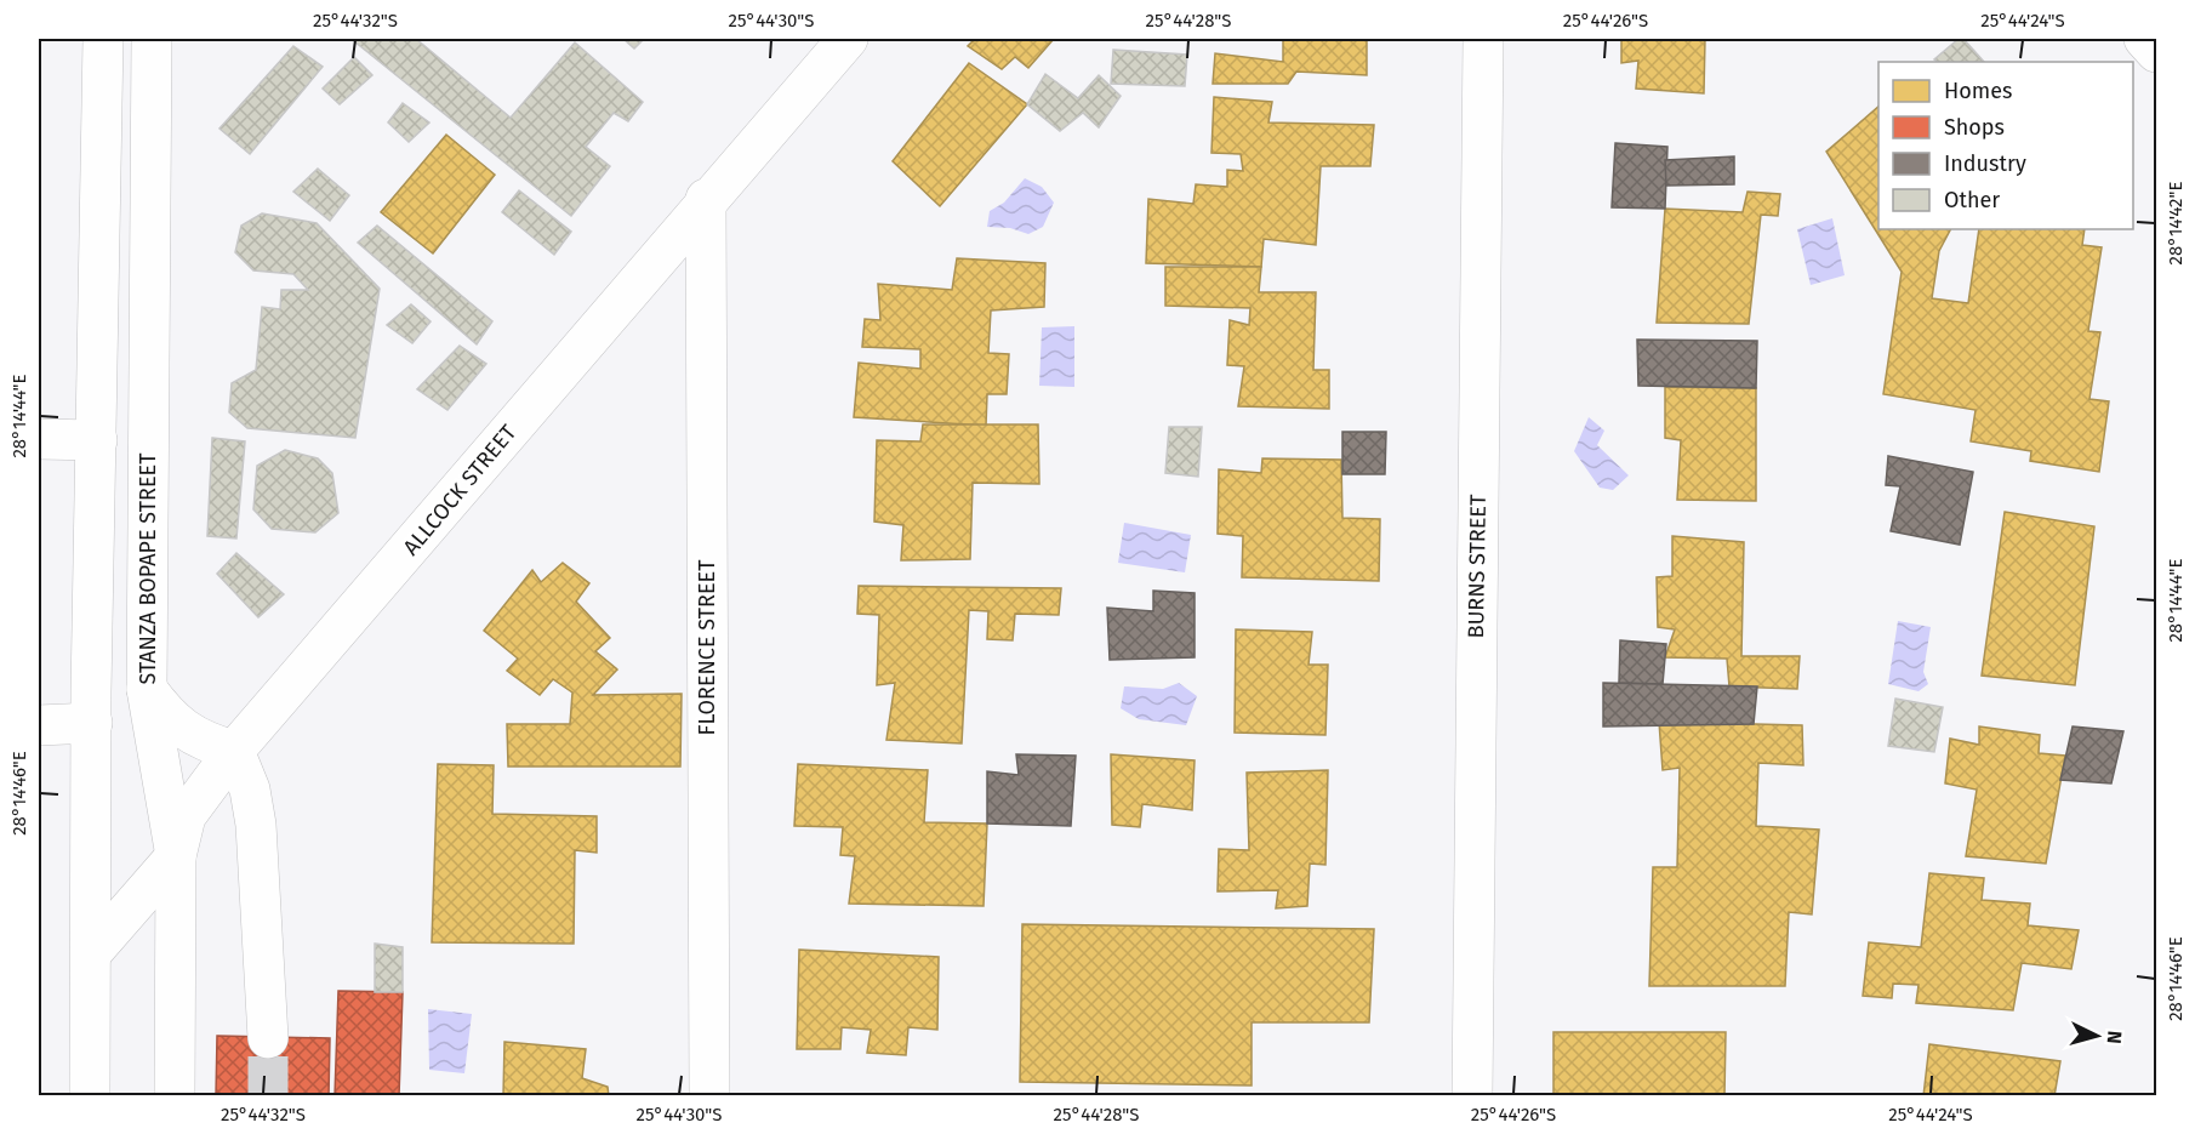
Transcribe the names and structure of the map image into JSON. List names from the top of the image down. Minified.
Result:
{"streets":{"street":["ALLCOCK STREET","BURNS STREET","STANZA BOPAPE STREET","FLORENCE STREET"]},"crossings":[["ALLCOCK STREET","STANZA BOPAPE STREET"],["ALLCOCK STREET","FLORENCE STREET"]],"legend":["Homes","Shops","Industry","Other"],"north":"right","coordinates":["25°44'32\"S","25°44'30\"S","25°44'28\"S","25°44'26\"S","25°44'24\"S","28°14'42\"E","28°14'44\"E","28°14'46\"E"]}
